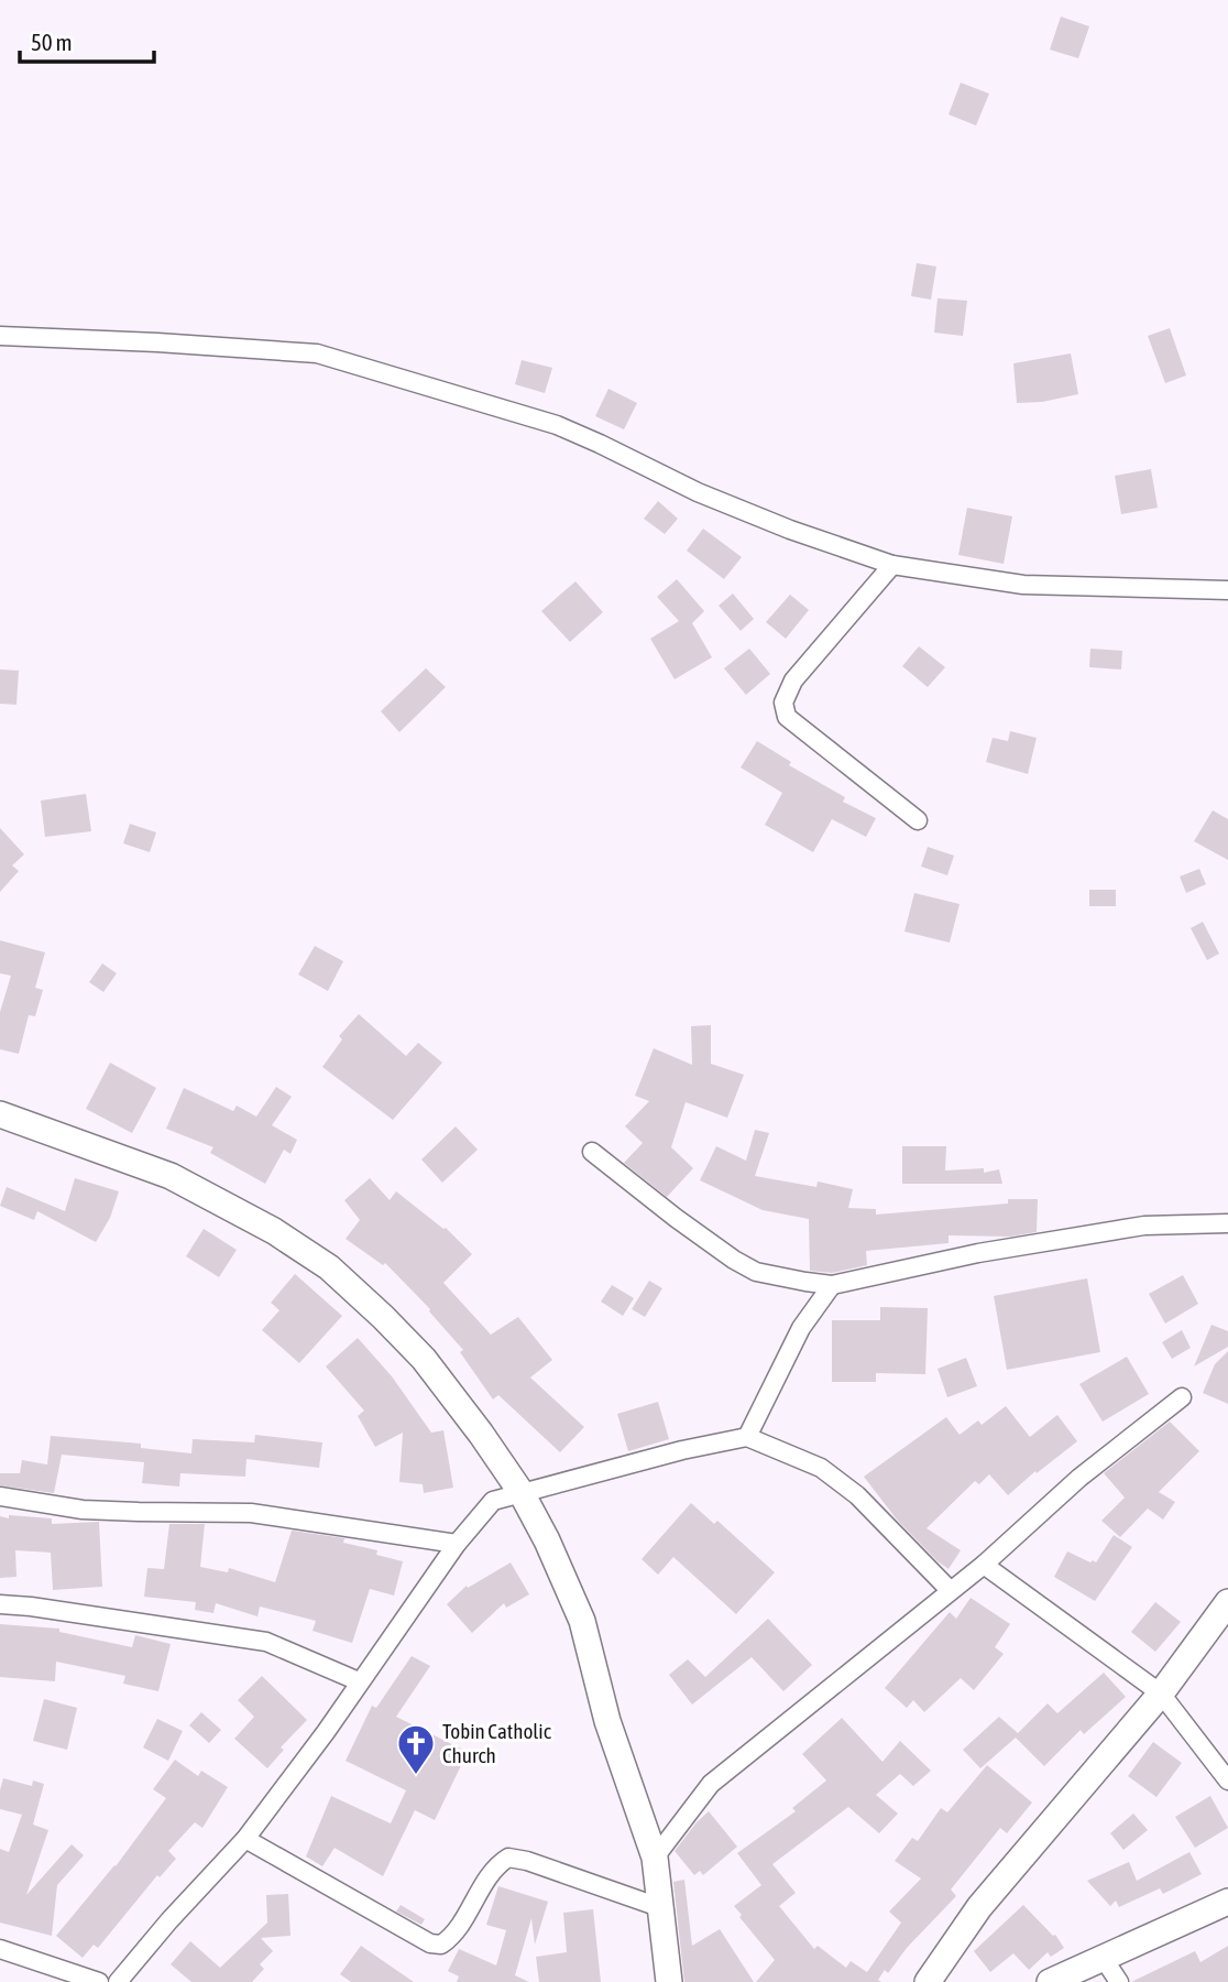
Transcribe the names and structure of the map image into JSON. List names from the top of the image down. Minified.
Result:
{"places":{"church":["Tobin Catholic Church"]},"scale_bar":"50 m"}
